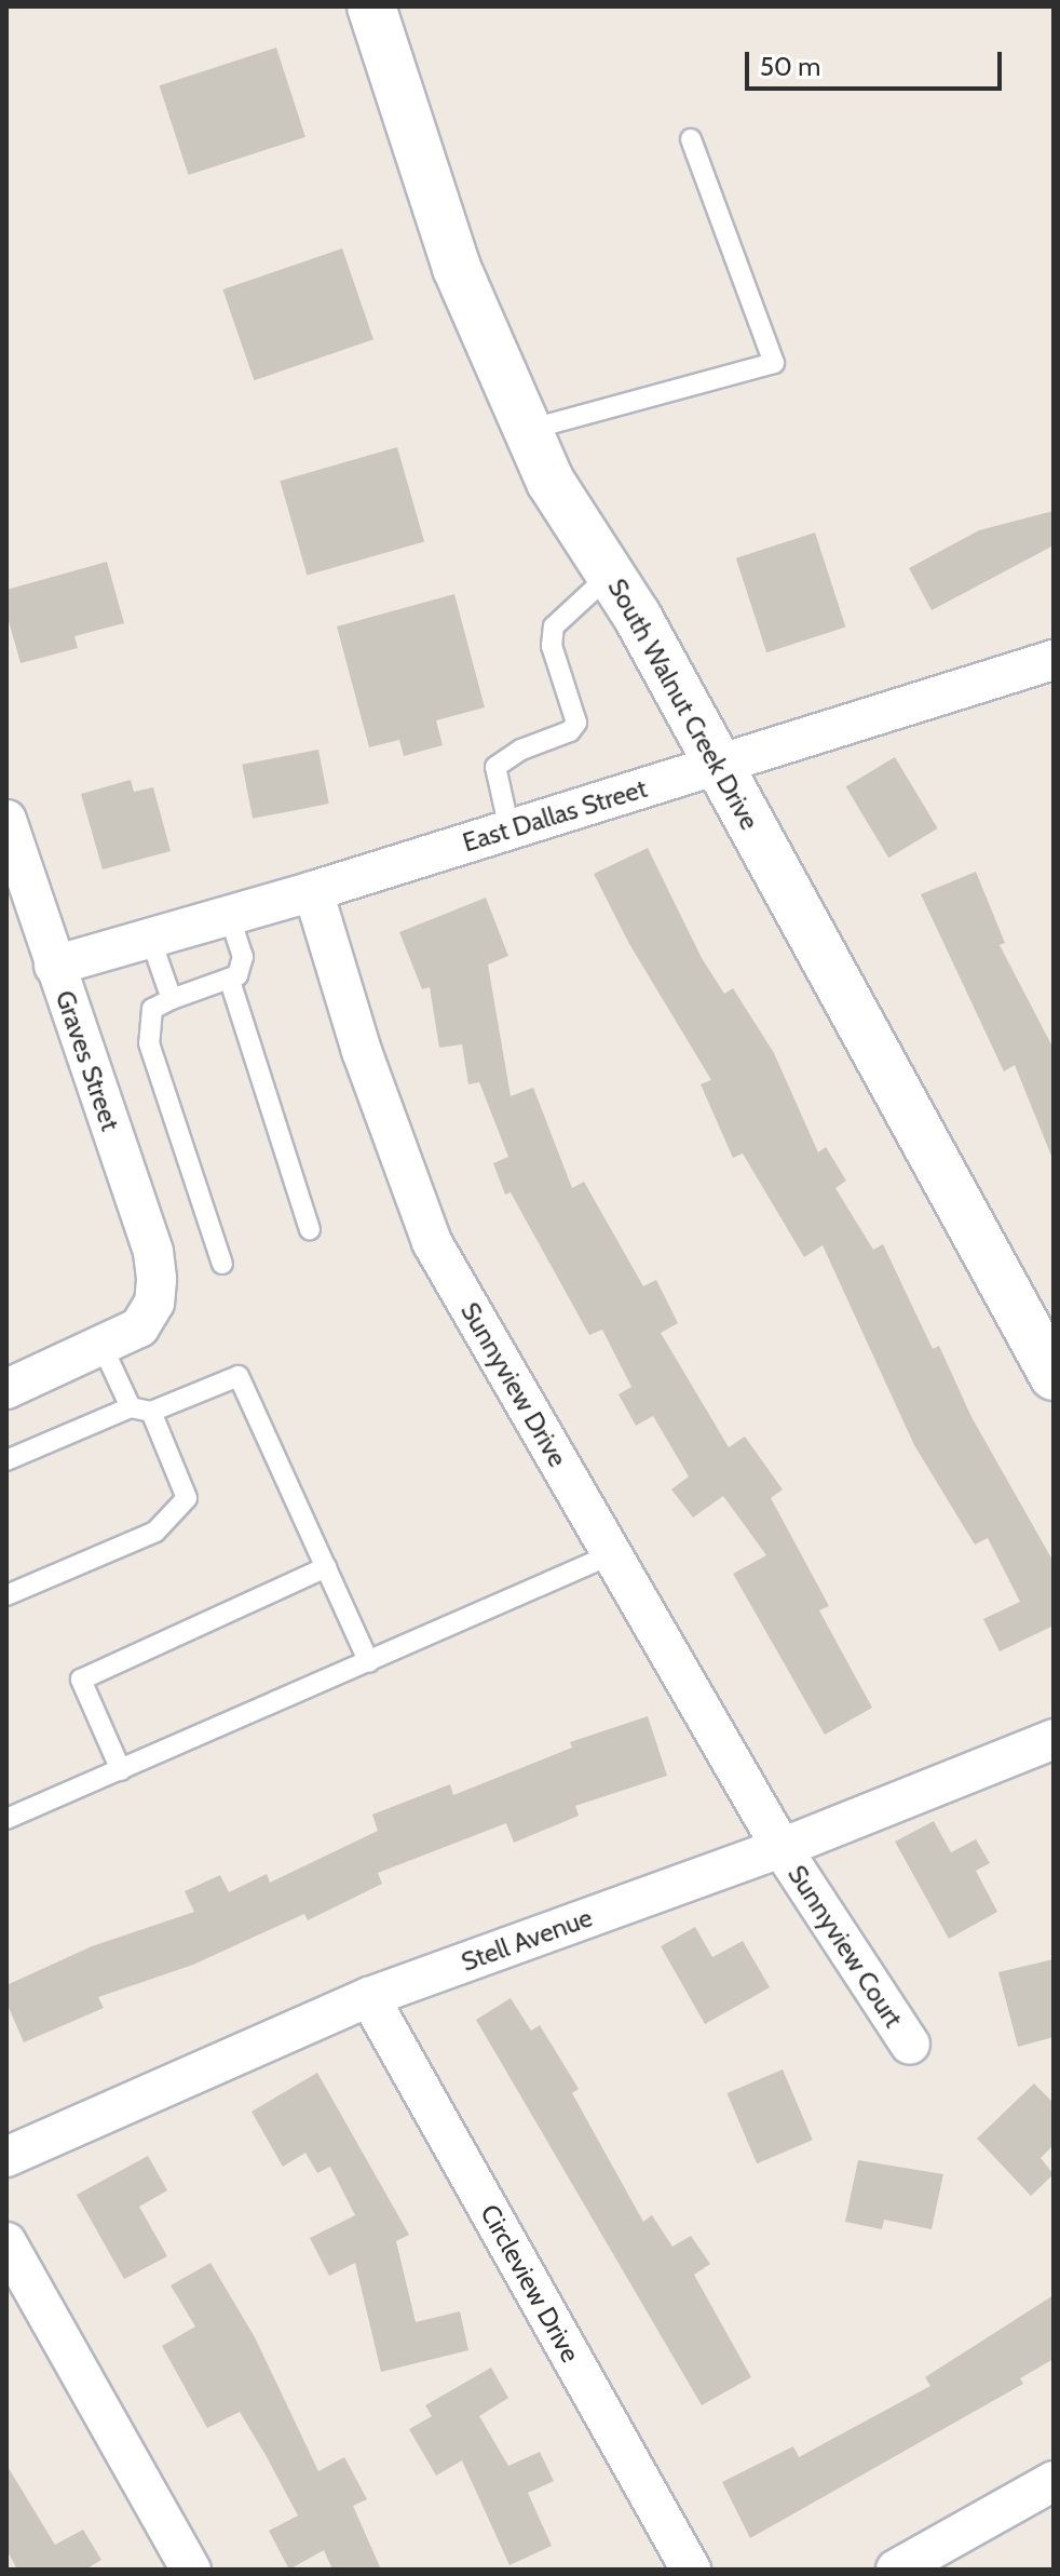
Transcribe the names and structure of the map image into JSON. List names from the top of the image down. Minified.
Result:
{"streets":{"street":["South Walnut Creek Drive","East Dallas Street","Graves Street","Sunnyview Drive","Stell Avenue","Sunnyview Court","Circleview Drive"]},"crossings":[["South Walnut Creek Drive","East Dallas Street"],["East Dallas Street","Graves Street"],["East Dallas Street","Sunnyview Drive"],["Sunnyview Drive","Stell Avenue"],["Sunnyview Drive","Sunnyview Court"],["Stell Avenue","Sunnyview Court"],["Stell Avenue","Circleview Drive"]],"scale_bar":"50 m"}
